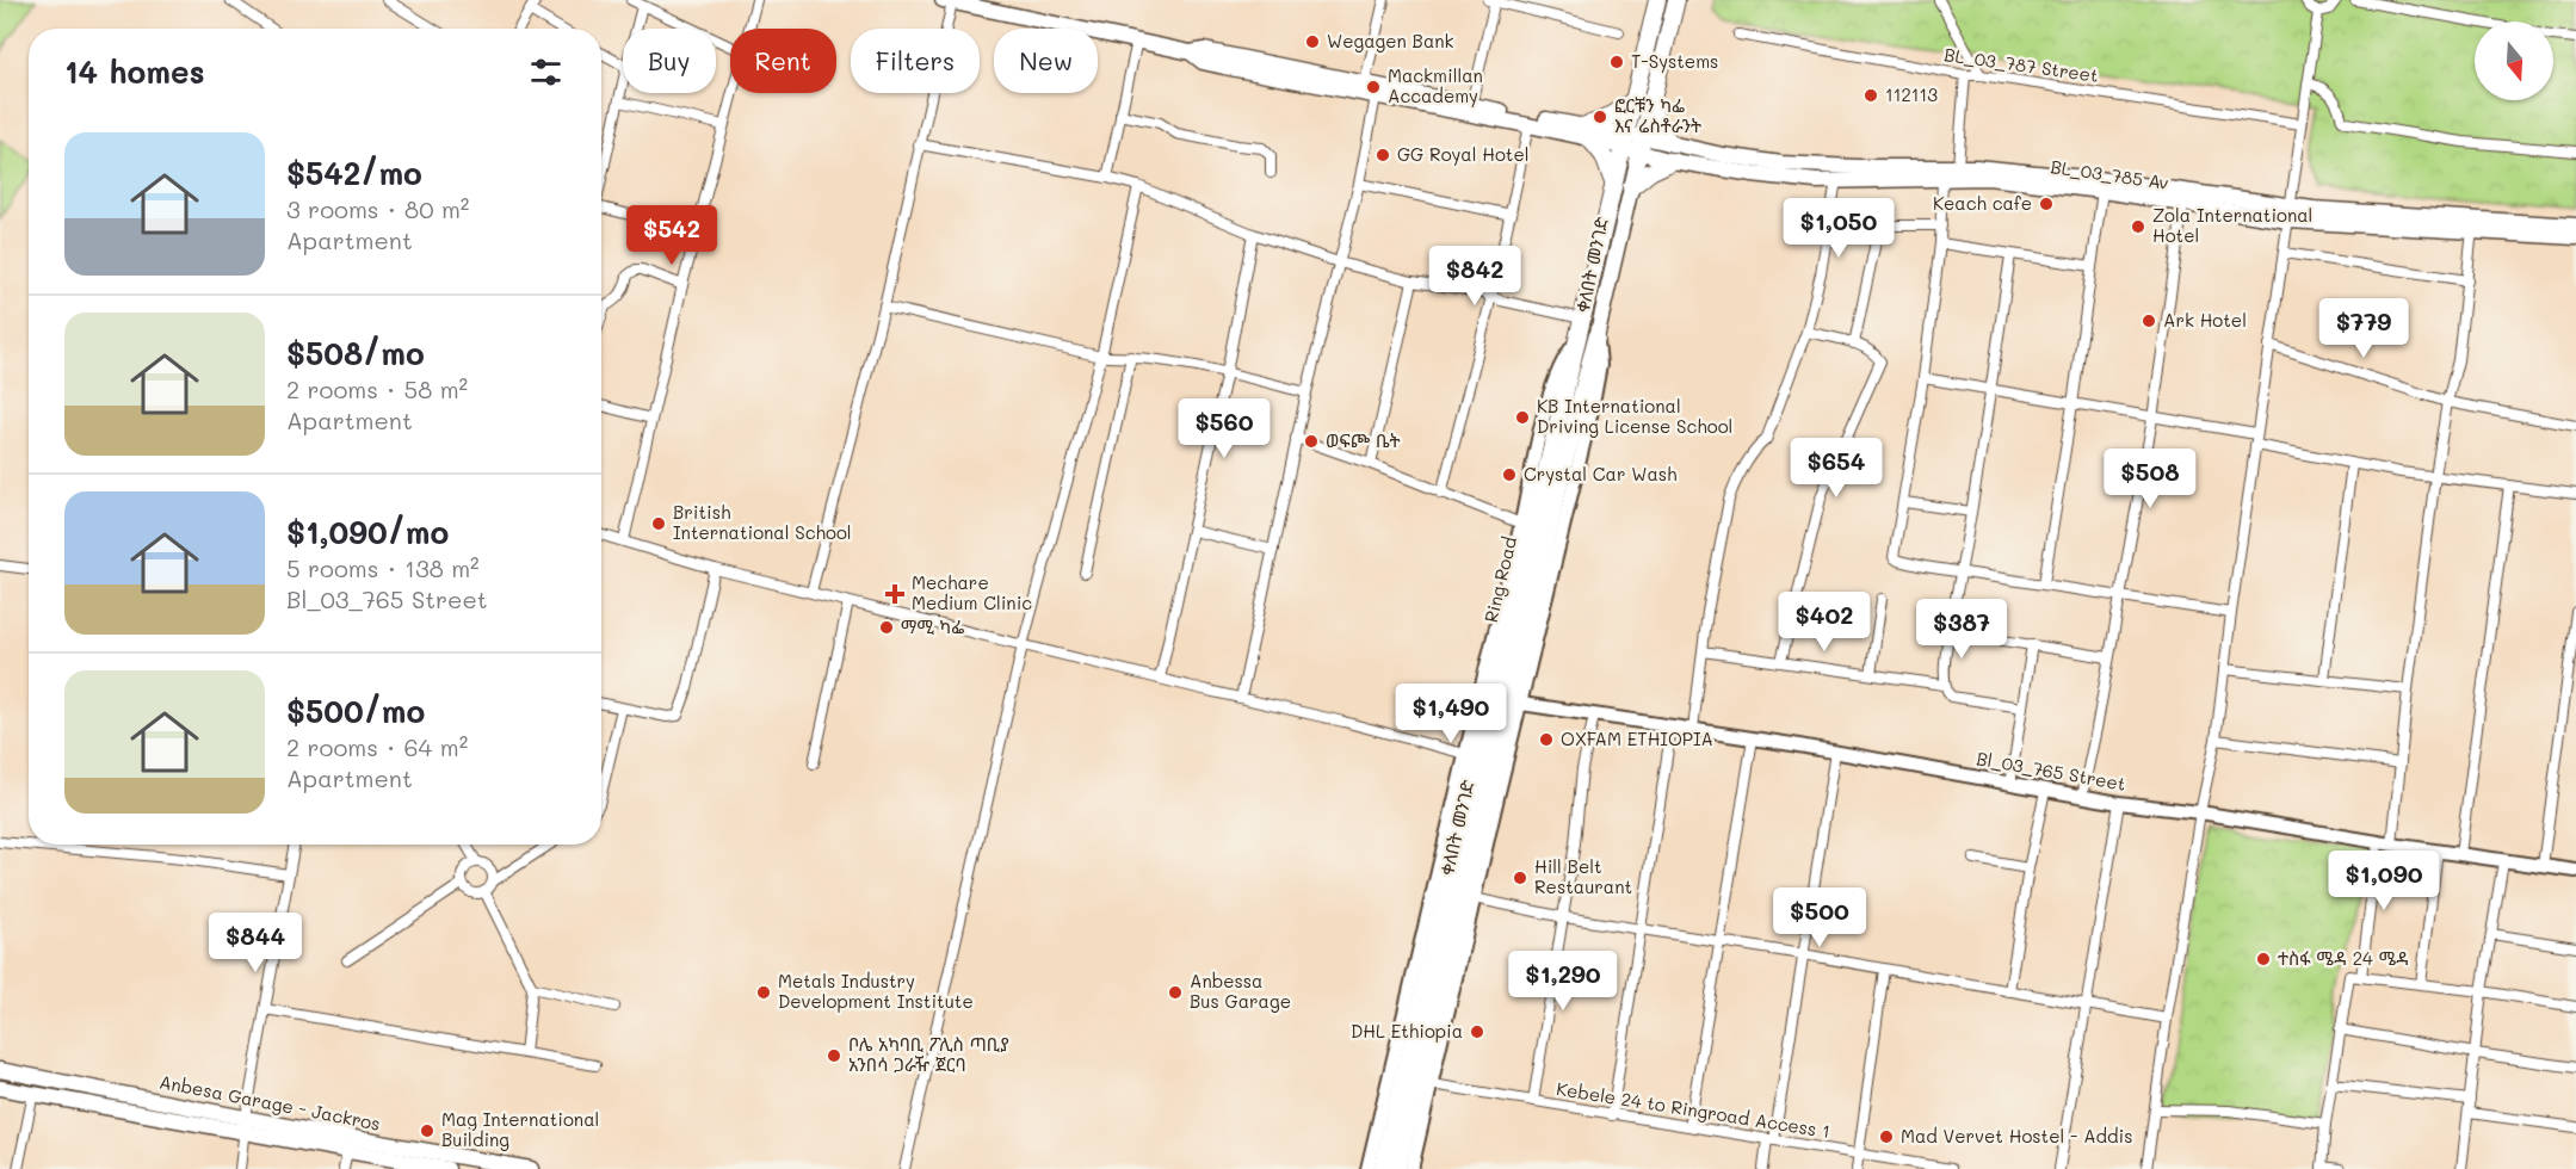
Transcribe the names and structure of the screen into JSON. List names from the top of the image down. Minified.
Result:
{"streets":{"highway":["ቀለበት መንገድ","Ring Road"],"main road":["BL_03_785 Av","Anbesa Garage - Jackros"],"street":["BL_03_787 Street","Bl_03_765 Street","Kebele 24 to Ringroad Access 1"]},"crossings":[["BL_03_785 Av","ቀለበት መንገድ"]],"places":{"other":["Wegagen Bank","T-Systems","Mackmillan Accademy","112113","ፎርቹን ካፌ እና ሬስቶራንት","GG Royal Hotel","Keach cafe","Zola International Hotel","Ark Hotel","KB International Driving License School","ወፍጮ ቤት","Crystal Car Wash","British International School","ማሚ ካፌ","OXFAM ETHIOPIA","Hill Belt Restaurant","ተስፋ ሜዳ 24 ሜዳ","Metals Industry Development Institute","Anbessa Bus Garage","DHL Ethiopia","ቦሌ አካባቢ ፖሊስ ጣቢያ አንበሳ ጋራዥ ጀርባ","Mag International Building","Mad Vervet Hostel - Addis"],"health":["Mechare Medium Clinic"]},"north":"bottom","page":{"chip":["Buy","Rent","Filters","New"],"heading":"14 homes","list":[{"name":"$542/mo","note":"3 rooms · 80 m² · Apartment"},{"name":"$508/mo","note":"2 rooms · 58 m² · Apartment"},{"name":"$1,090/mo","note":"5 rooms · 138 m² · Bl_03_765 Street"},{"name":"$500/mo","note":"2 rooms · 64 m² · Apartment"}],"price":["$1,050","$542","$842","$779","$560","$654","$508","$402","$387","$1,490","$1,090","$500","$844","$1,290"]}}
